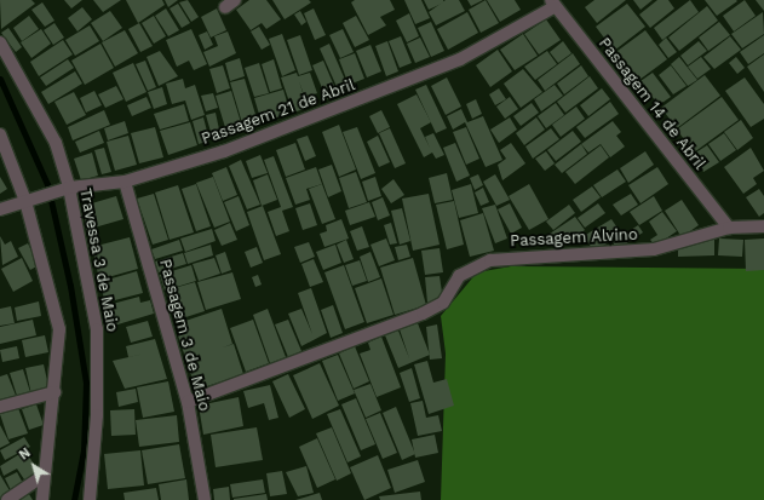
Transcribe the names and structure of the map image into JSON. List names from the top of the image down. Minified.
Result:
{"streets":{"street":["Passagem 14 de Abril","Passagem 21 de Abril","Passagem Alvino","Travessa 3 de Maio","Passagem 3 de Maio"]},"crossings":[["Passagem 14 de Abril","Passagem 21 de Abril"],["Passagem 14 de Abril","Passagem Alvino"],["Passagem 21 de Abril","Travessa 3 de Maio"],["Passagem 21 de Abril","Passagem 3 de Maio"],["Passagem Alvino","Passagem 3 de Maio"]],"north":"top left"}
